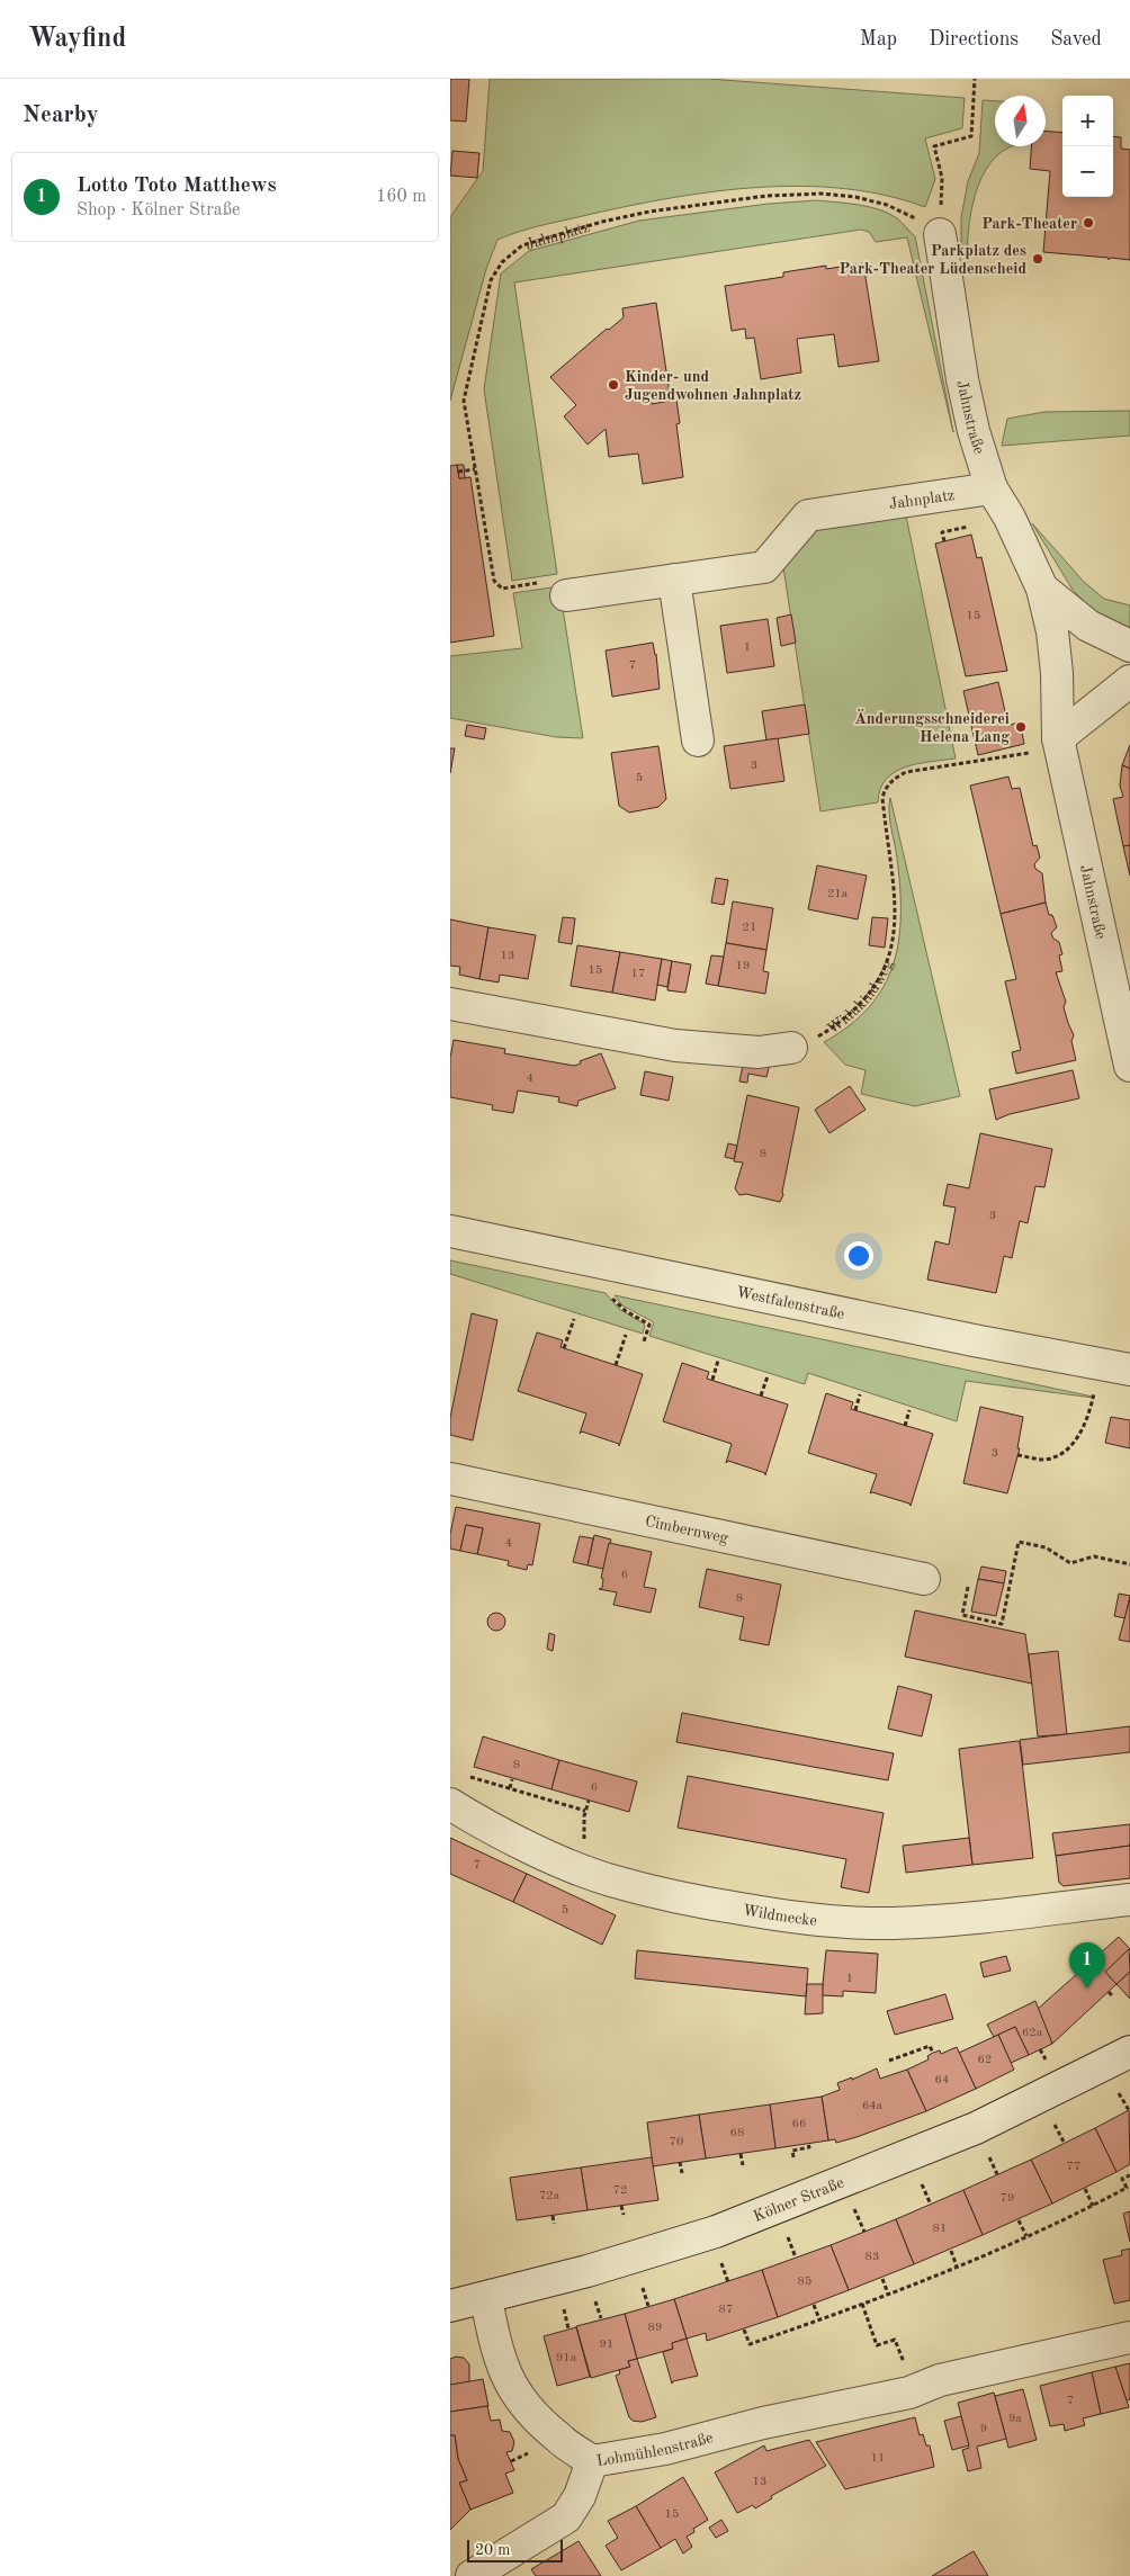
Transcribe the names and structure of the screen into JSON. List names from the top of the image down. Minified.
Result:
{"streets":{"street":["Jahnplatz","Jahnstraße","Westfalenstraße","Cimbernweg","Wildmecke","Kölner Straße","Lohmühlenstraße"],"path":["Widukindweg"]},"crossings":[["Jahnplatz","Jahnstraße"],["Jahnstraße","Widukindweg"],["Kölner Straße","Lohmühlenstraße"]],"places":["Park-Theater","Parkplatz des Park-Theater Lüdenscheid","Kinder- und Jugendwohnen Jahnplatz","Änderungsschneiderei Helena Lang"],"house_numbers":["15","1","7","3","5","21a","21","13","19","15","17","4","8","3","3","4","6","8","8","6","7","5","1","62a","62","64","64a","66","68","70","77","72","72a","79","81","83","85","87","89","91","91a","7","9a","9","11","13","15"],"scale_bar":"20 m","north":"top","page":{"header":"Wayfind","nav":["Map","Directions","Saved"],"heading":"Nearby","map_buttons":["+","−"],"list":[{"mark":"1","name":"Lotto Toto Matthews","note":"Shop · Kölner Straße","value":"160 m"}],"pins":"1","scale":"20 m"}}
